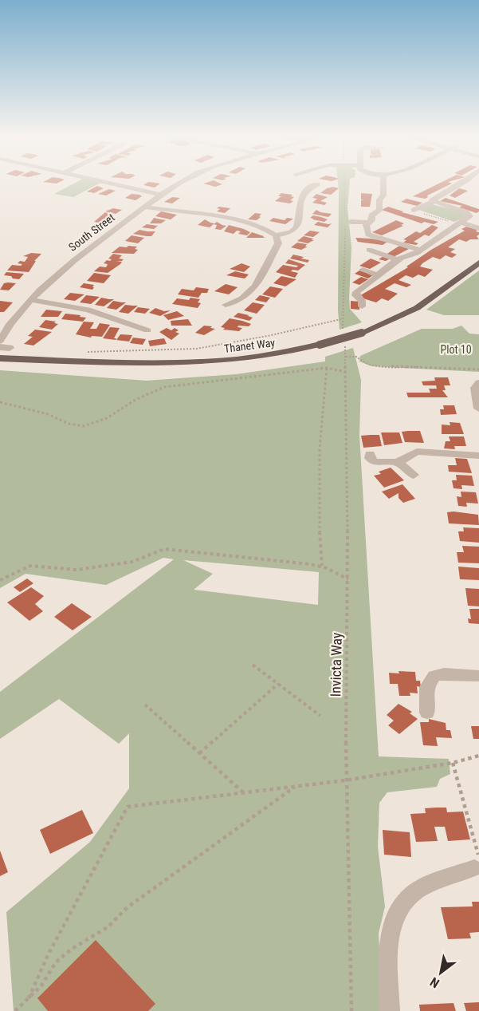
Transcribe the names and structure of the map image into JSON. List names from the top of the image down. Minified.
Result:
{"streets":{"main road":["Thanet Way"],"street":["South Street"],"path":["Invicta Way"]},"parks":["Plot 10"],"north":"bottom left"}
